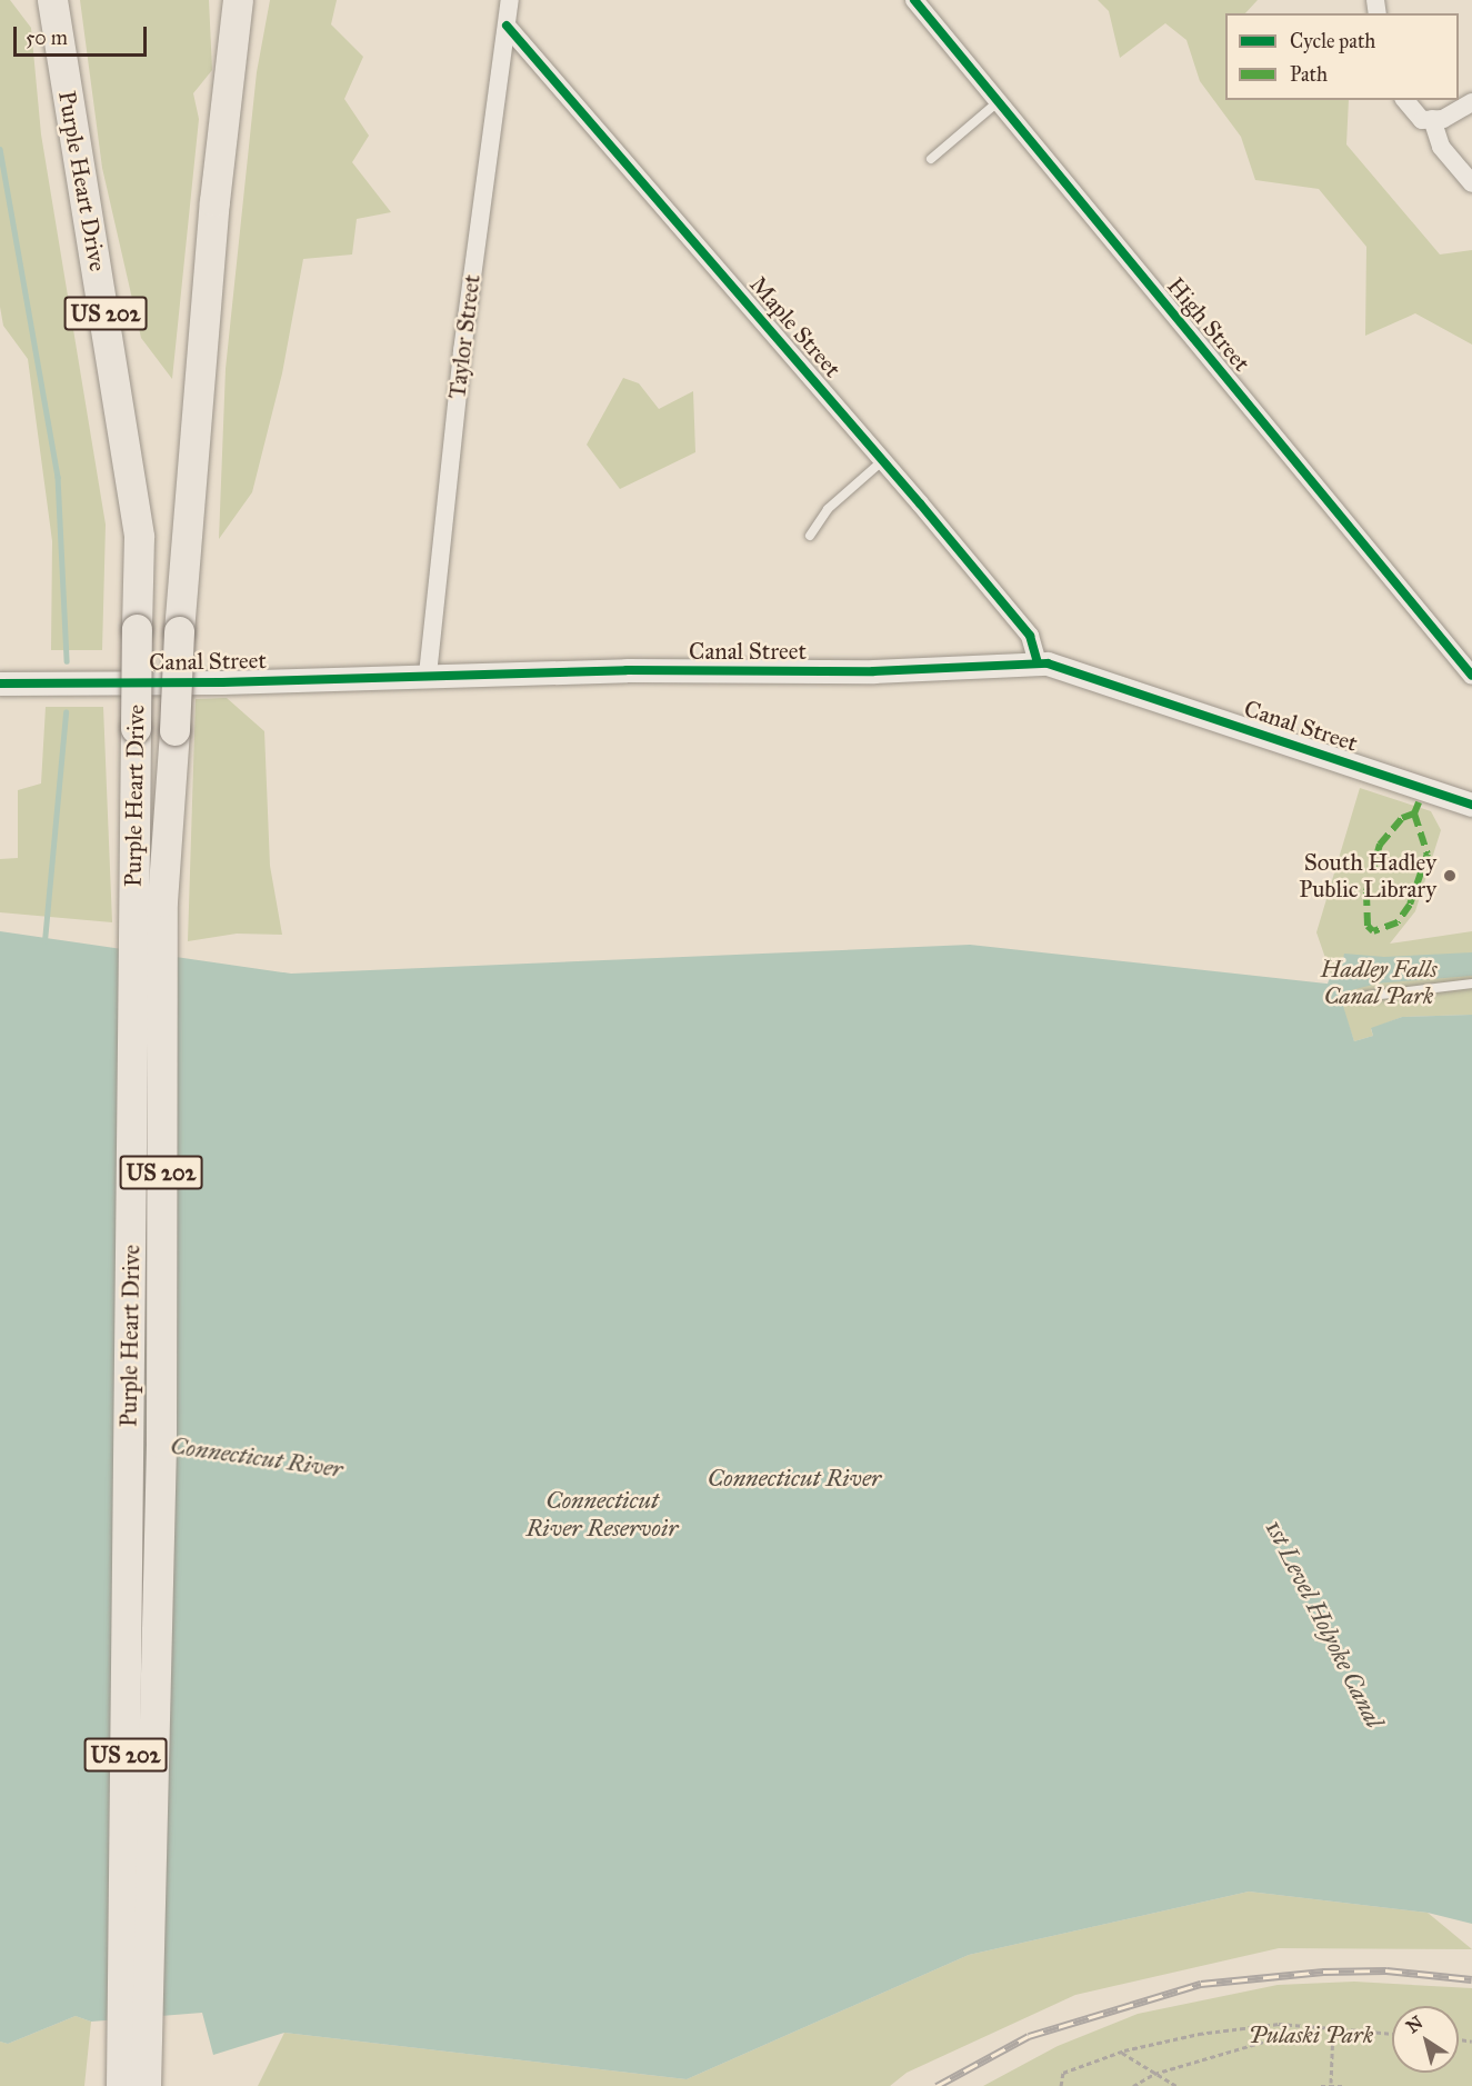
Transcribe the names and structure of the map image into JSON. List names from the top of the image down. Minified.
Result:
{"streets":{"main road":["Purple Heart Drive","US 202"],"street":["High Street","Maple Street","Taylor Street","Canal Street"]},"crossings":[["Maple Street","Taylor Street"],["Maple Street","Canal Street"],["Taylor Street","Canal Street"]],"water":["Connecticut River","Connecticut River Reservoir","1st Level Holyoke Canal"],"parks":["Hadley Falls Canal Park","Pulaski Park"],"places":["South Hadley Public Library"],"legend":["Cycle path","Path"],"scale_bar":"50 m","north":"top left"}
